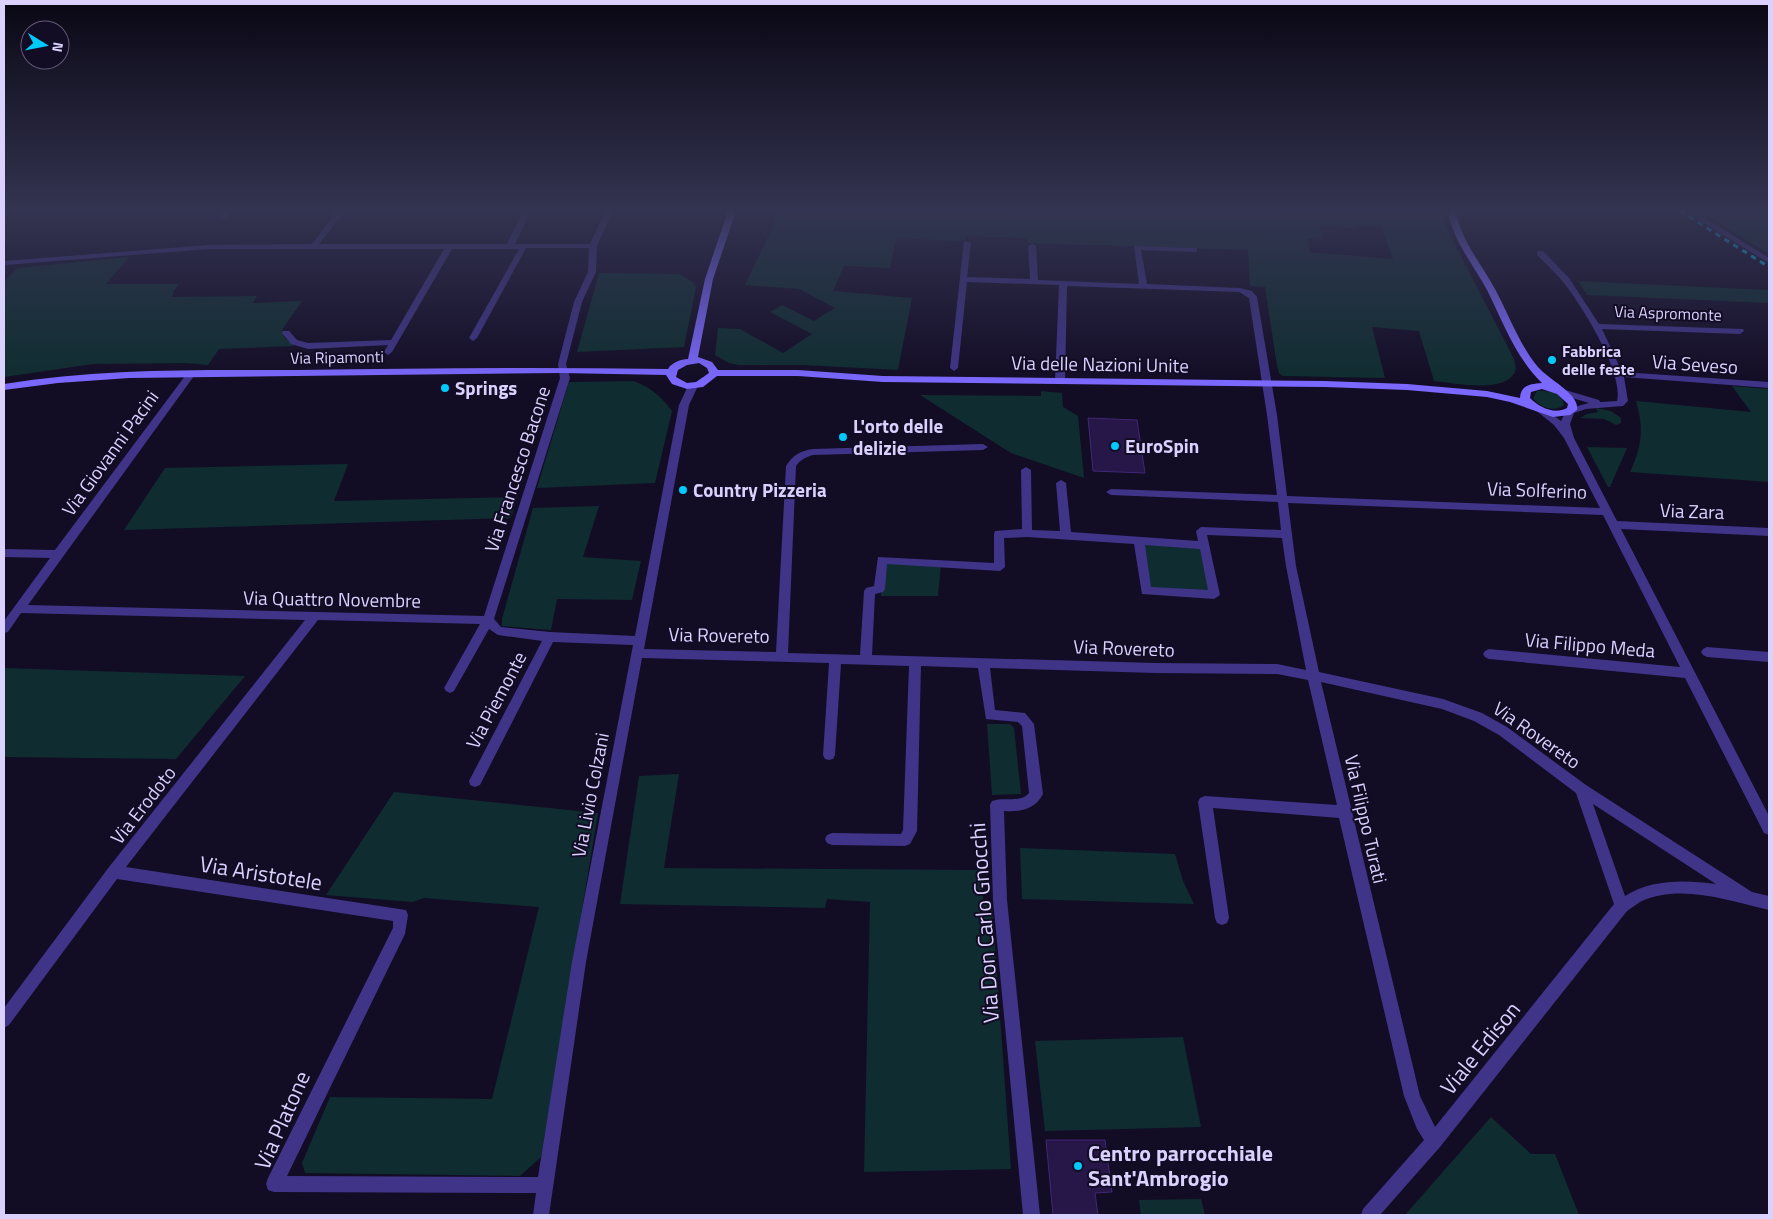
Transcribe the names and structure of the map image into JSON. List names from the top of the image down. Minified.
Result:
{"streets":{"street":["Via Aspromonte","Via Ripamonti","Via delle Nazioni Unite","Via Seveso","Via Giovanni Pacini","Via Francesco Bacone","Via Solferino","Via Zara","Via Quattro Novembre","Via Rovereto","Via Filippo Meda","Via Piemonte","Via Livio Colzani","Via Erodoto","Via Filippo Turati","Via Aristotele","Via Don Carlo Gnocchi","Viale Edison","Via Platone"]},"crossings":[["Via Ripamonti","Via delle Nazioni Unite"],["Via Ripamonti","Via Giovanni Pacini"],["Via Ripamonti","Via Francesco Bacone"],["Via Ripamonti","Via Livio Colzani"],["Via delle Nazioni Unite","Via Livio Colzani"],["Via delle Nazioni Unite","Via Filippo Turati"],["Via Giovanni Pacini","Via Quattro Novembre"],["Via Francesco Bacone","Via Quattro Novembre"],["Via Solferino","Via Zara"],["Via Solferino","Via Filippo Meda"],["Via Solferino","Via Filippo Turati"],["Via Quattro Novembre","Via Rovereto"],["Via Quattro Novembre","Via Piemonte"],["Via Quattro Novembre","Via Livio Colzani"],["Via Quattro Novembre","Via Erodoto"],["Via Rovereto","Via Livio Colzani"],["Via Rovereto","Via Filippo Turati"],["Via Rovereto","Via Don Carlo Gnocchi"],["Via Rovereto","Viale Edison"],["Via Livio Colzani","Via Platone"],["Via Erodoto","Via Aristotele"],["Via Filippo Turati","Viale Edison"],["Via Aristotele","Via Platone"]],"places":["Fabbrica delle feste","Springs","L'orto delle delizie","EuroSpin","Country Pizzeria","Centro parrocchiale Sant'Ambrogio"],"north":"right"}
